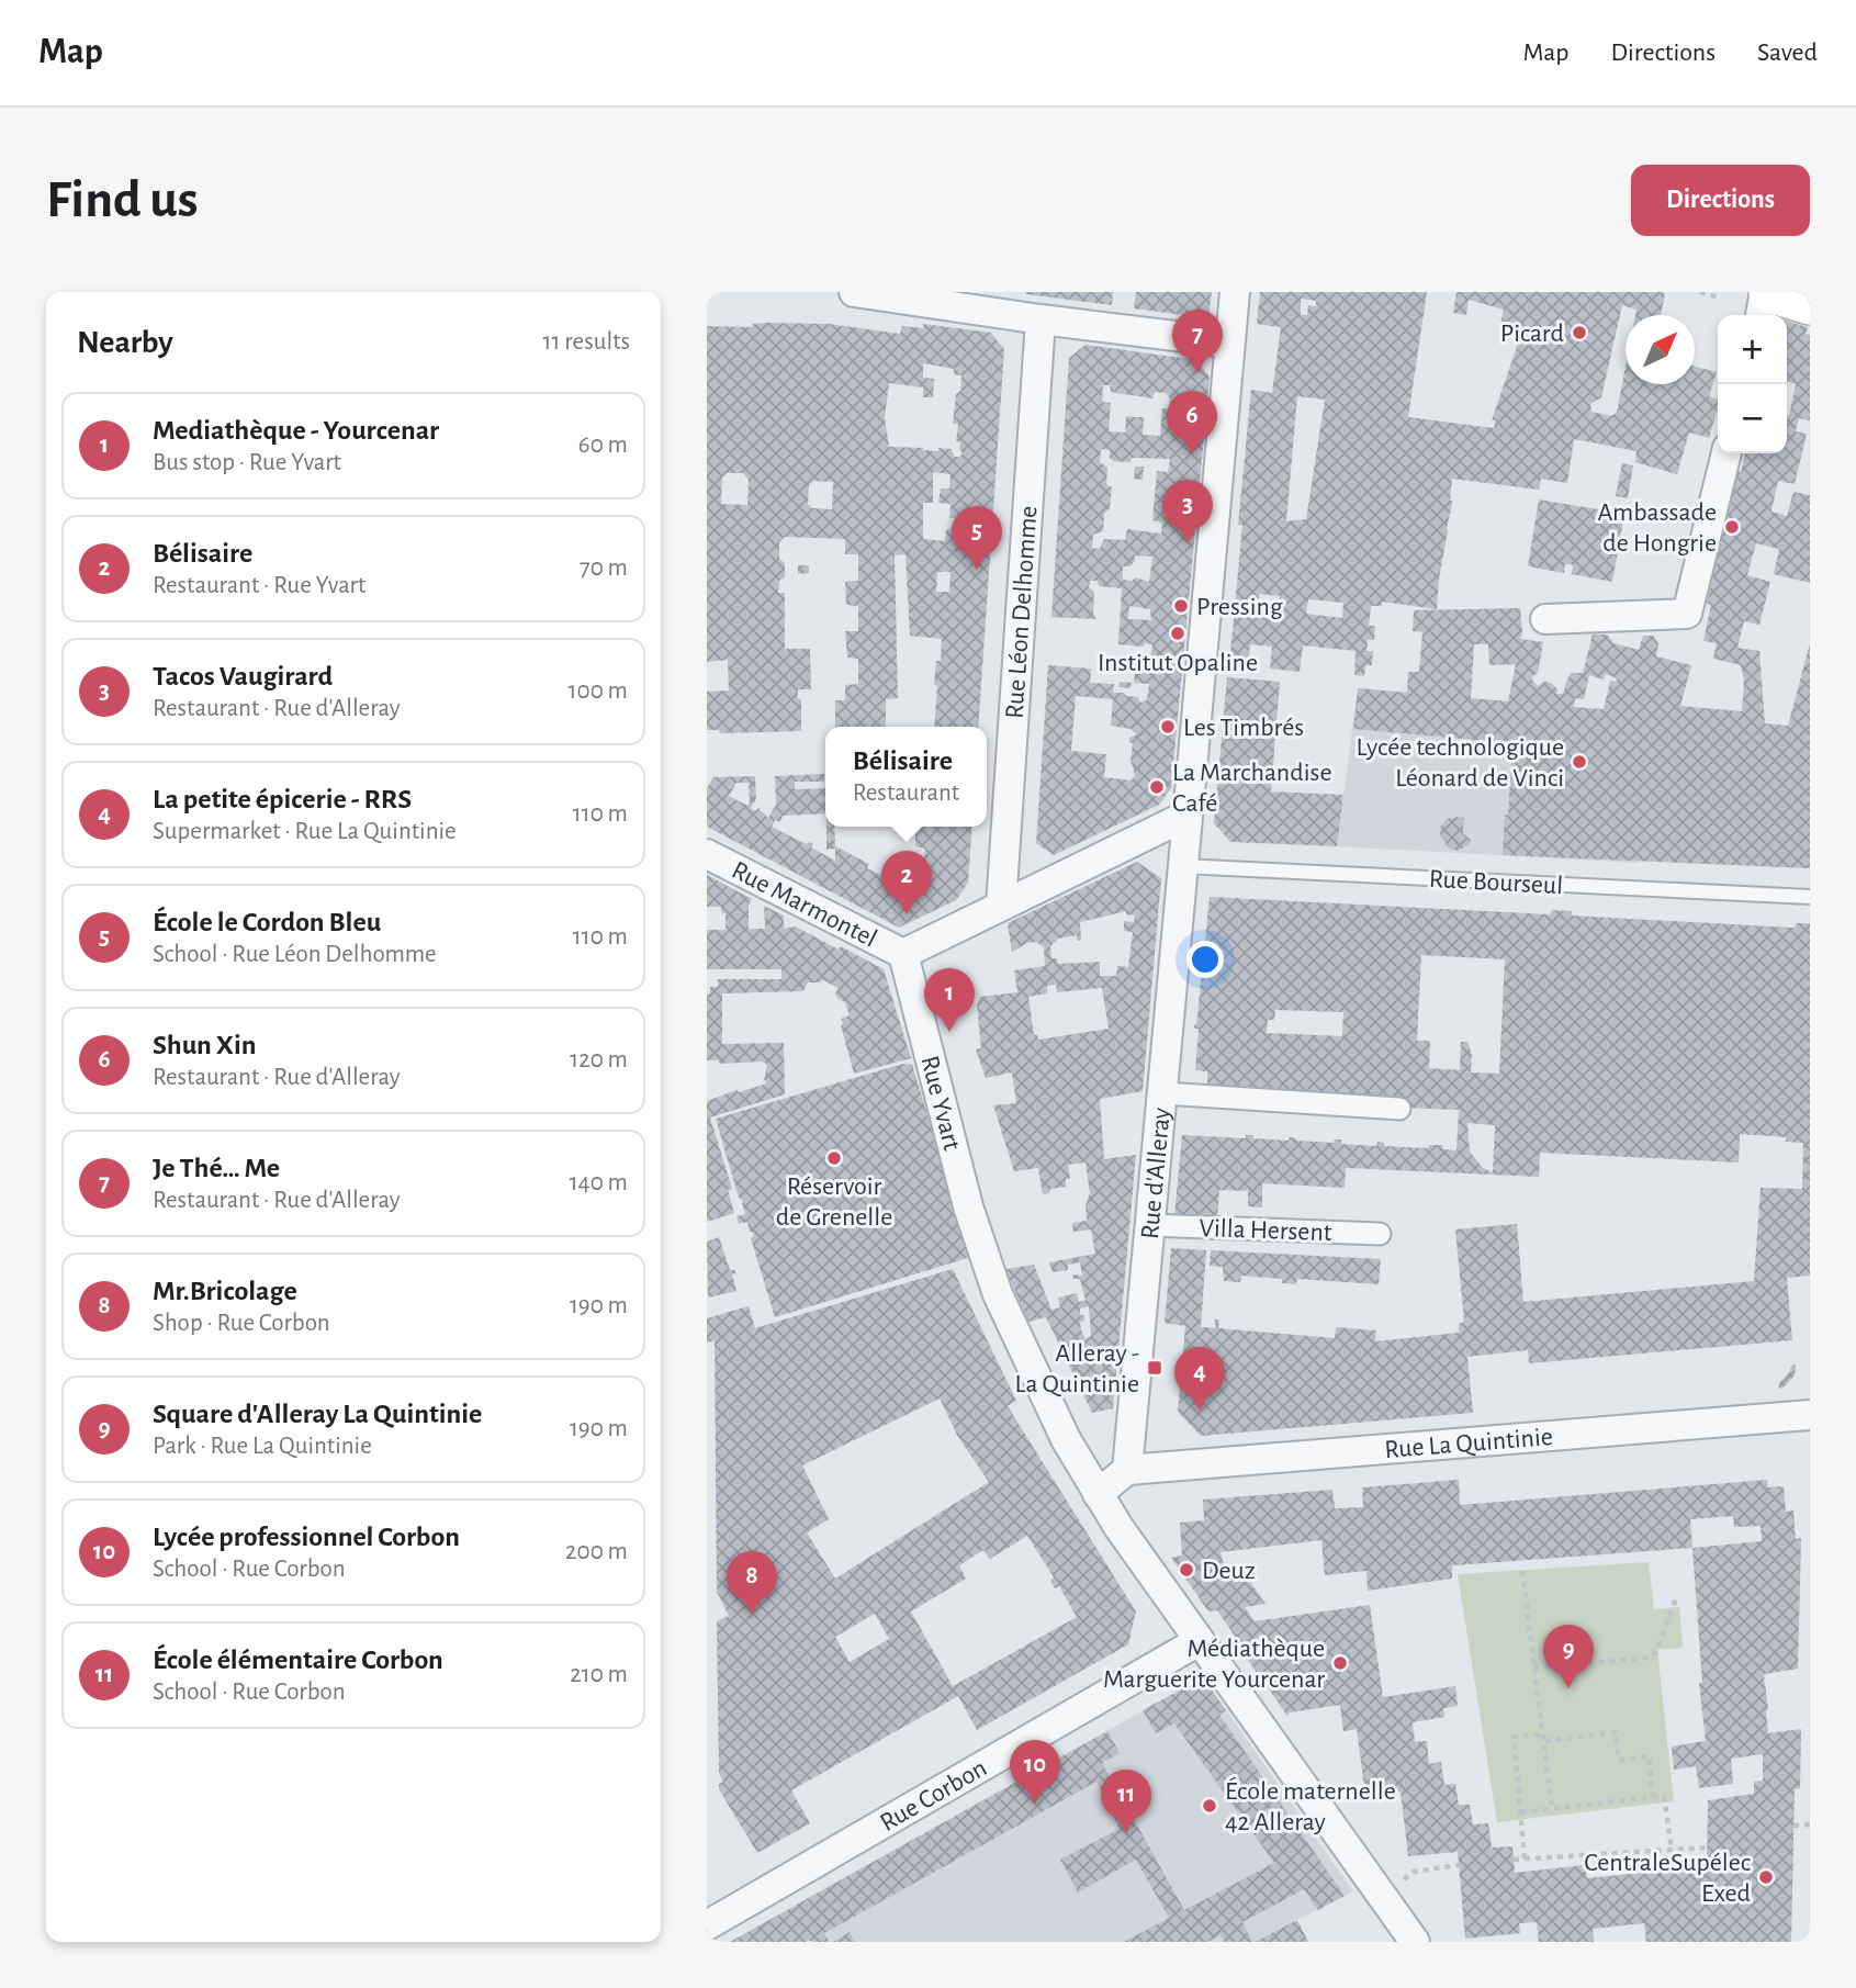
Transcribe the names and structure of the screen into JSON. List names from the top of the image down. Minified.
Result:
{"streets":{"street":["Rue Léon Delhomme","Rue Marmontel","Rue Yvart","Rue d'Alleray","Villa Hersent","Rue La Quintinie","Rue Corbon"],"lane":["Rue Bourseul"]},"crossings":[["Rue Bourseul","Rue d'Alleray"],["Rue Marmontel","Rue Yvart"],["Rue d'Alleray","Villa Hersent"],["Rue d'Alleray","Rue La Quintinie"]],"places":{"other":["Picard","Ambassade de Hongrie","Pressing","Institut Opaline","Les Timbrés","Lycée technologique Léonard de Vinci","La Marchandise Café","Réservoir de Grenelle","Deuz","Médiathèque Marguerite Yourcenar","École maternelle 42 Alleray","CentraleSupélec Exed"],"transit":["Alleray - La Quintinie"]},"north":"top right","page":{"header":"Map","nav":["Map","Directions","Saved"],"buttons":"Directions","title":"Find us","heading":["Nearby","11 results"],"pins":["7","6","3","5","2","1","4","8","9","10","11"],"map_buttons":["+","−"],"list":[{"mark":"1","name":"Mediathèque - Yourcenar","note":"Bus stop · Rue Yvart","value":"60 m"},{"mark":"2","name":"Bélisaire","note":"Restaurant · Rue Yvart","value":"70 m"},{"mark":"3","name":"Tacos Vaugirard","note":"Restaurant · Rue d'Alleray","value":"100 m"},{"mark":"4","name":"La petite épicerie - RRS","note":"Supermarket · Rue La Quintinie","value":"110 m"},{"mark":"5","name":"École le Cordon Bleu","note":"School · Rue Léon Delhomme","value":"110 m"},{"mark":"6","name":"Shun Xin","note":"Restaurant · Rue d'Alleray","value":"120 m"},{"mark":"7","name":"Je Thé… Me","note":"Restaurant · Rue d'Alleray","value":"140 m"},{"mark":"8","name":"Mr.Bricolage","note":"Shop · Rue Corbon","value":"190 m"},{"mark":"9","name":"Square d'Alleray La Quintinie","note":"Park · Rue La Quintinie","value":"190 m"},{"mark":"10","name":"Lycée professionnel Corbon","note":"School · Rue Corbon","value":"200 m"},{"mark":"11","name":"École élémentaire Corbon","note":"School · Rue Corbon","value":"210 m"}],"popup":["Bélisaire","Restaurant"]}}
